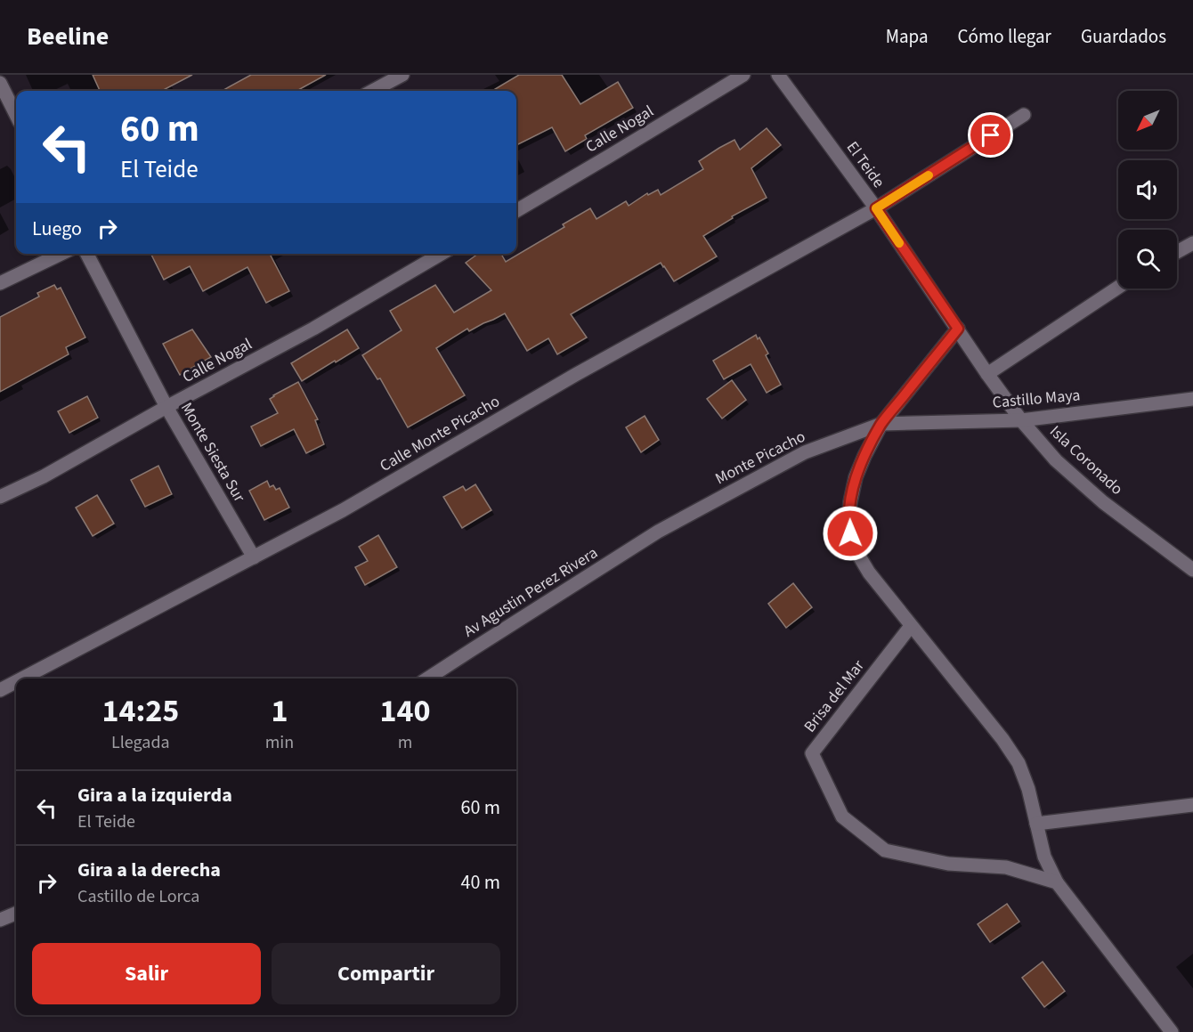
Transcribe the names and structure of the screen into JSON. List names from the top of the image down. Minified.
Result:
{"streets":{"street":["Calle Nogal","El Teide","Castillo Maya","Calle Monte Picacho","Monte Siesta Sur","Monte Picacho","Isla Coronado","Av Agustin Perez Rivera","Brisa del Mar"]},"crossings":[["Calle Nogal","Monte Siesta Sur"],["El Teide","Calle Monte Picacho"],["El Teide","Isla Coronado"],["Castillo Maya","Monte Picacho"],["Castillo Maya","Isla Coronado"],["Calle Monte Picacho","Monte Siesta Sur"],["Monte Picacho","Av Agustin Perez Rivera"]],"north":"bottom left","page":{"header":"Beeline","nav":["Mapa","Cómo llegar","Guardados"],"turn":["60 m","El Teide"],"then":"Luego","eta":["14:25","Llegada","1","min","140","m"],"list":[{"name":"Gira a la izquierda","note":"El Teide","value":"60 m"},{"name":"Gira a la derecha","note":"Castillo de Lorca","value":"40 m"}],"buttons":["Salir","Compartir"]}}
